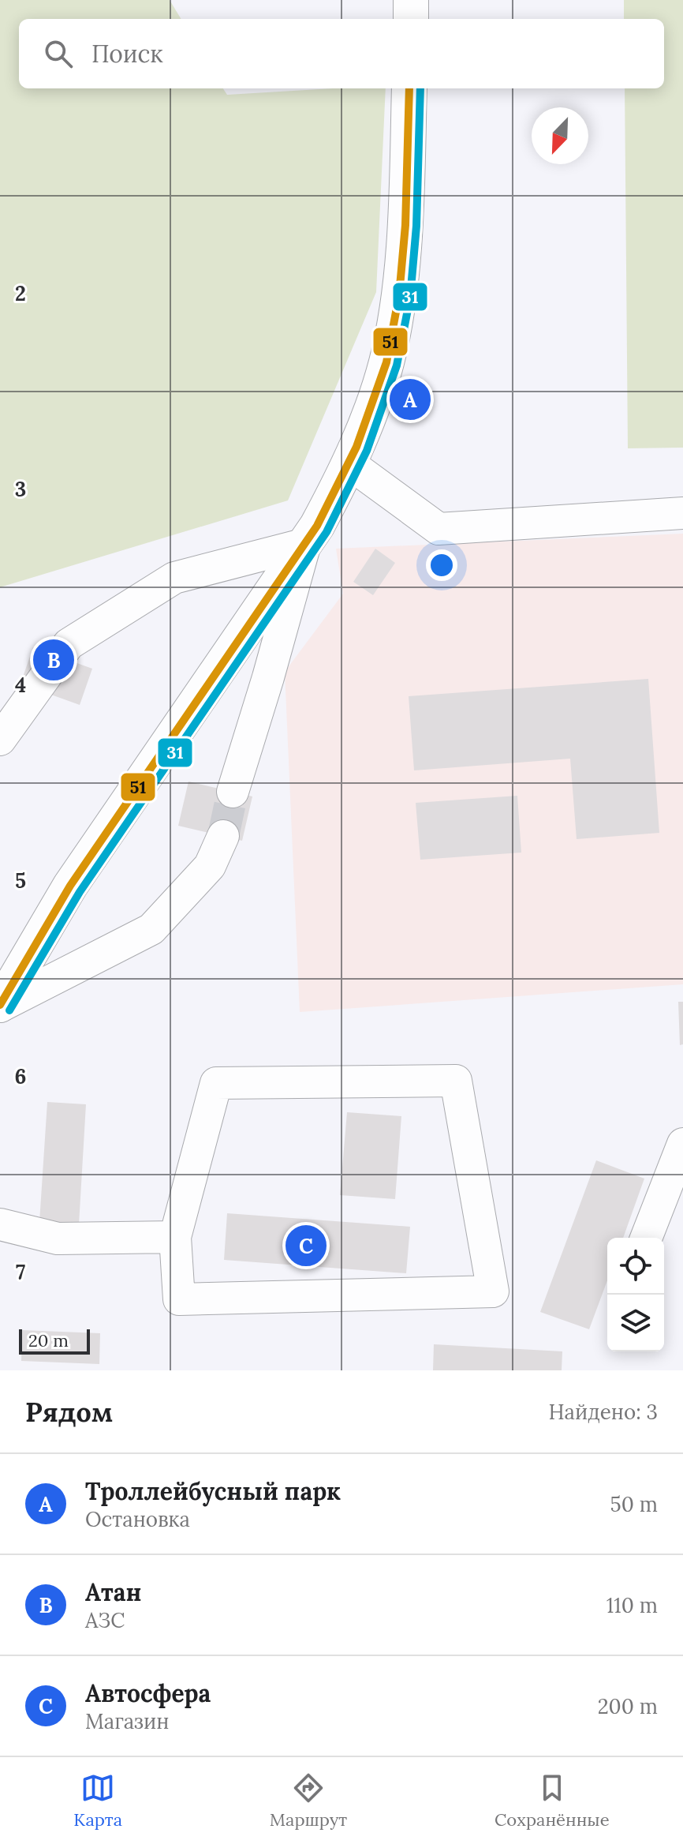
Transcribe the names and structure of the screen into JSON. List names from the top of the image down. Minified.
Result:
{"lines":["transit line 51","transit line 31"],"scale_bar":"20 m","north":"bottom left","page":{"search":"Поиск","pins":["A","B","C"],"scale":"20 m","heading":["Рядом","Найдено: 3"],"list":[{"mark":"A","name":"Троллейбусный парк","note":"Остановка","value":"50 m"},{"mark":"B","name":"Атан","note":"АЗС","value":"110 m"},{"mark":"C","name":"Автосфера","note":"Магазин","value":"200 m"}],"nav":["Карта","Маршрут","Сохранённые"]},"grid":{"rows":["2","3","4","5","6","7"]}}
